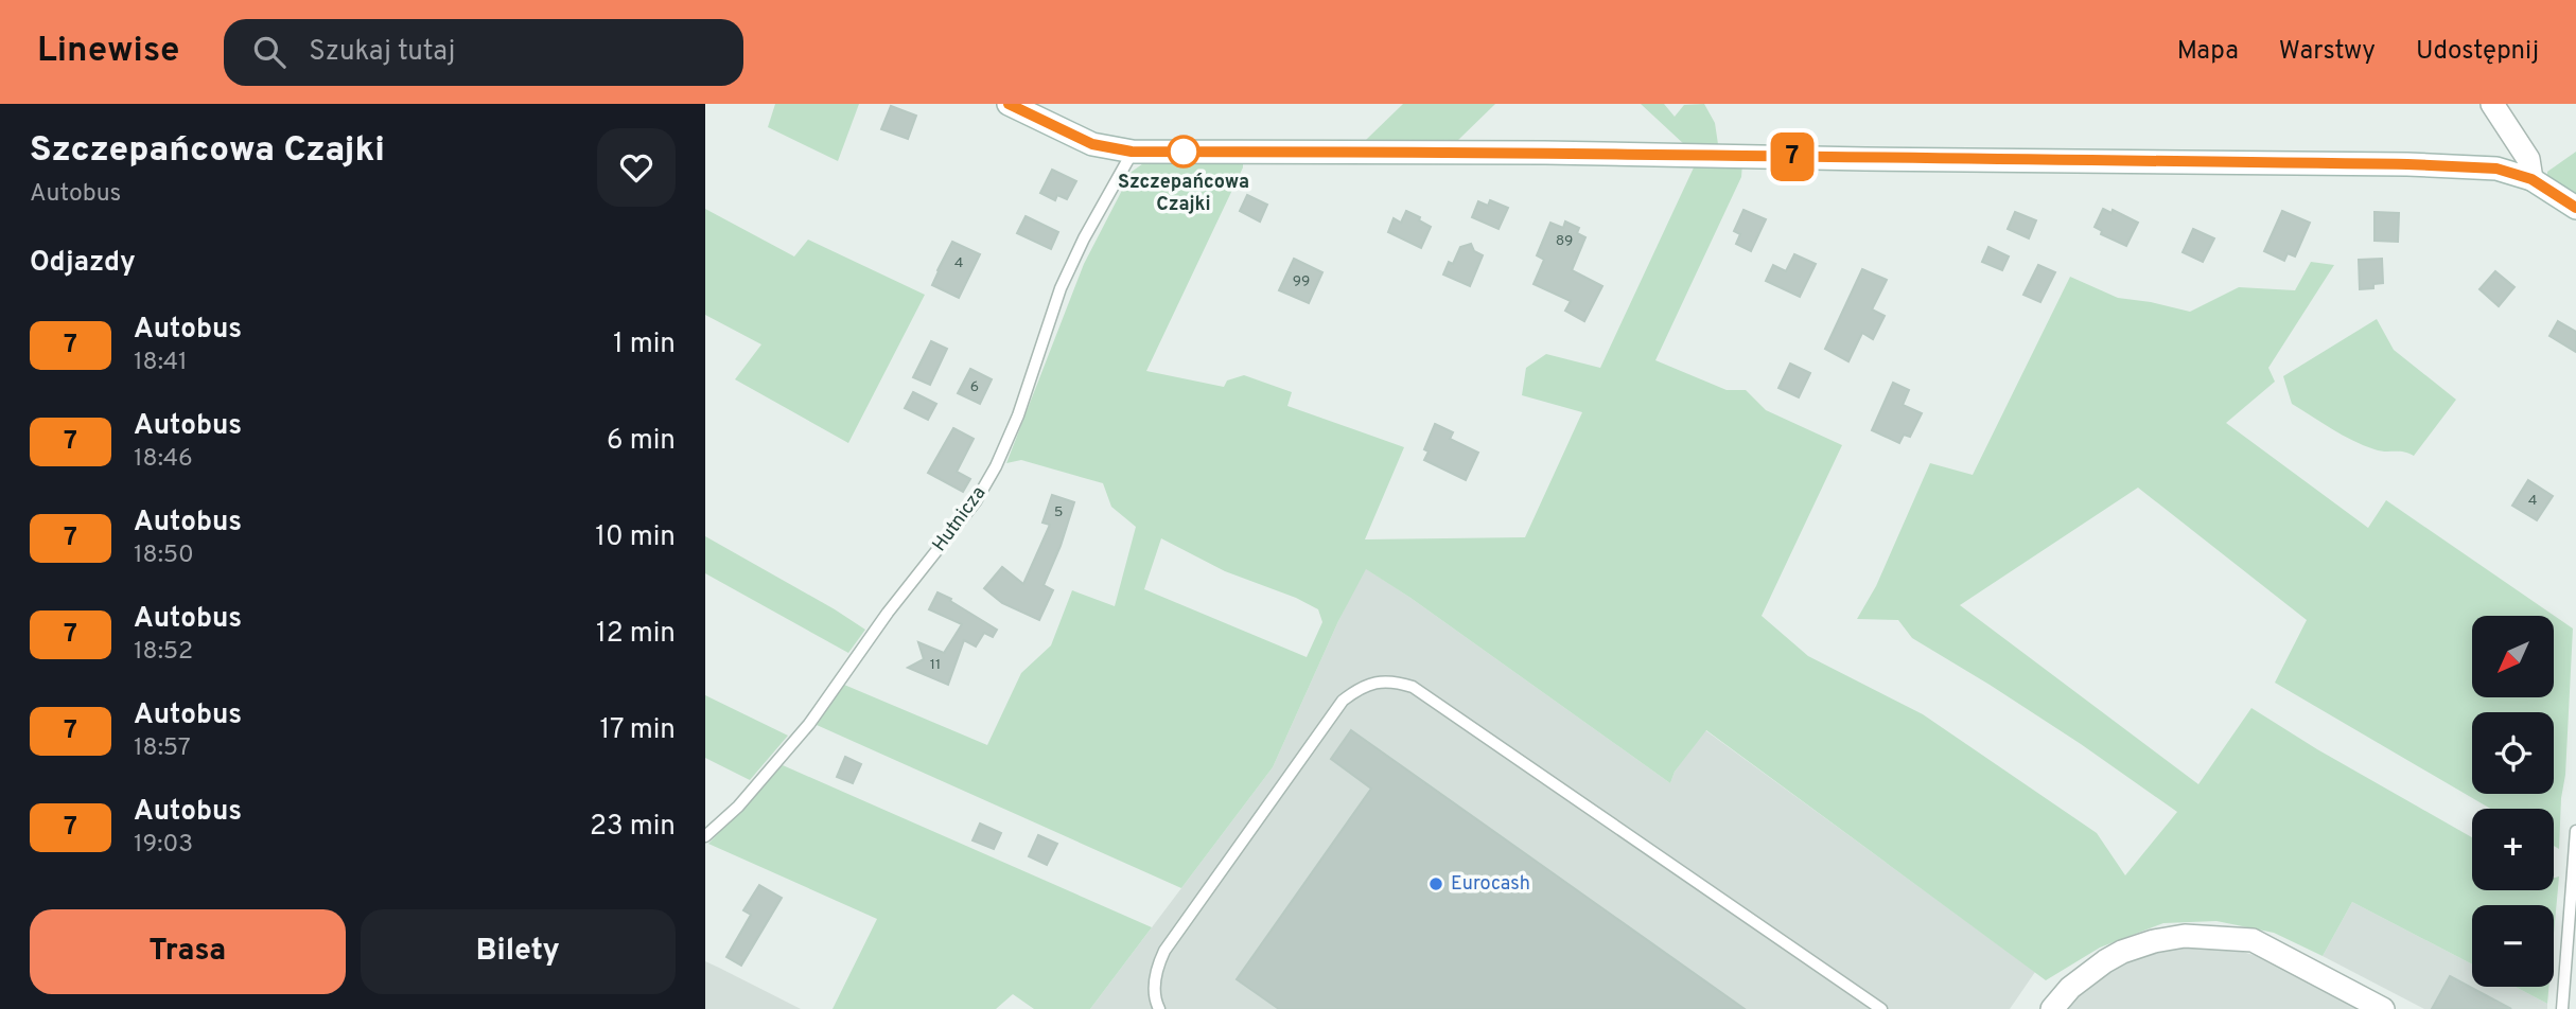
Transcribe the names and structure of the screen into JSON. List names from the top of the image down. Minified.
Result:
{"streets":{"lane":["Hutnicza"]},"places":["Szczepańcowa Czajki","Eurocash"],"lines":["bus line 7"],"house_numbers":["89","4","99","6","4","5","11"],"north":"bottom left","page":{"header":"Linewise","search":"Szukaj tutaj","nav":["Mapa","Warstwy","Udostępnij"],"heading":[["Szczepańcowa Czajki","Autobus"],"Odjazdy"],"on_map":"7","list":[{"mark":"7","name":"Autobus","note":"18:41","value":"1 min"},{"mark":"7","name":"Autobus","note":"18:46","value":"6 min"},{"mark":"7","name":"Autobus","note":"18:50","value":"10 min"},{"mark":"7","name":"Autobus","note":"18:52","value":"12 min"},{"mark":"7","name":"Autobus","note":"18:57","value":"17 min"},{"mark":"7","name":"Autobus","note":"19:03","value":"23 min"}],"map_buttons":["+","−"],"buttons":["Trasa","Bilety"]}}
